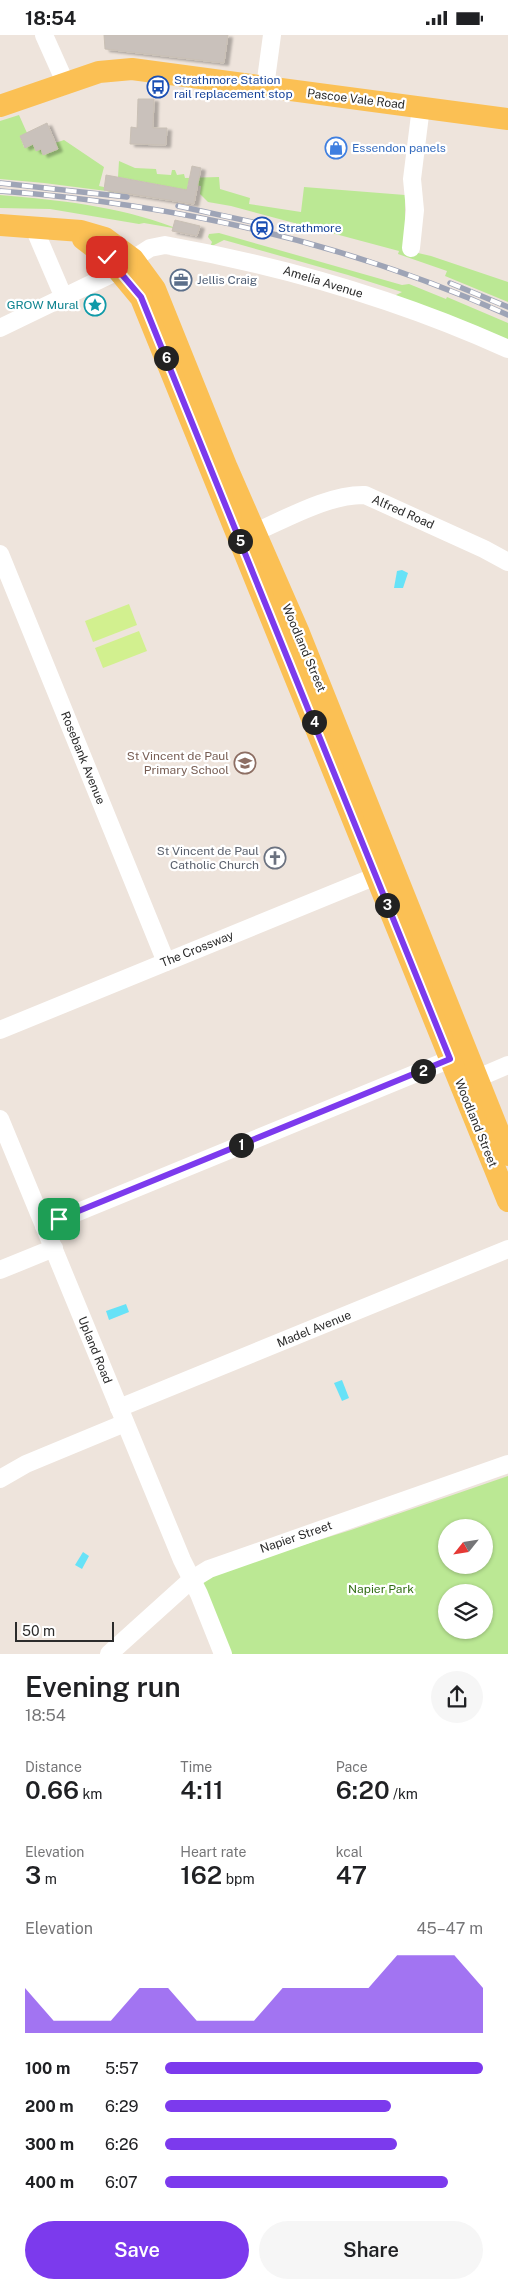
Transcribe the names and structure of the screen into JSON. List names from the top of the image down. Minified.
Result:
{"streets":{"main road":["Pascoe Vale Road","Woodland Street"],"street":["Amelia Avenue","Alfred Road","Rosebank Avenue","The Crossway","Madel Avenue","Upland Road","Napier Street"]},"crossings":[["Amelia Avenue","Woodland Street"],["Alfred Road","Woodland Street"],["Woodland Street","The Crossway"],["Rosebank Avenue","The Crossway"],["Madel Avenue","Upland Road"],["Upland Road","Napier Street"]],"parks":["Napier Park"],"places":{"bus stop":["Strathmore Station rail replacement stop"],"shop":["Essendon panels"],"station":["Strathmore"],"office":["Jellis Craig"],"place":["GROW Mural"],"school or university":["St Vincent de Paul Primary School"],"church":["St Vincent de Paul Catholic Church"]},"scale_bar":"50 m","north":"bottom left","page":{"status":"18:54","pins":["6","5","4","3","2","1"],"scale":"50 m","heading":["Evening run","18:54"],"stats":[["Distance","0.66 km"],["Time","4:11"],["Pace","6:20 /km"],["Elevation","3 m"],["Heart rate","162 bpm"],["kcal","47"]],"chart":["Elevation","45–47 m"],"list":[{"name":"100 m","note":"5:57"},{"name":"200 m","note":"6:29"},{"name":"300 m","note":"6:26"},{"name":"400 m","note":"6:07"}],"buttons":["Save","Share"]}}
